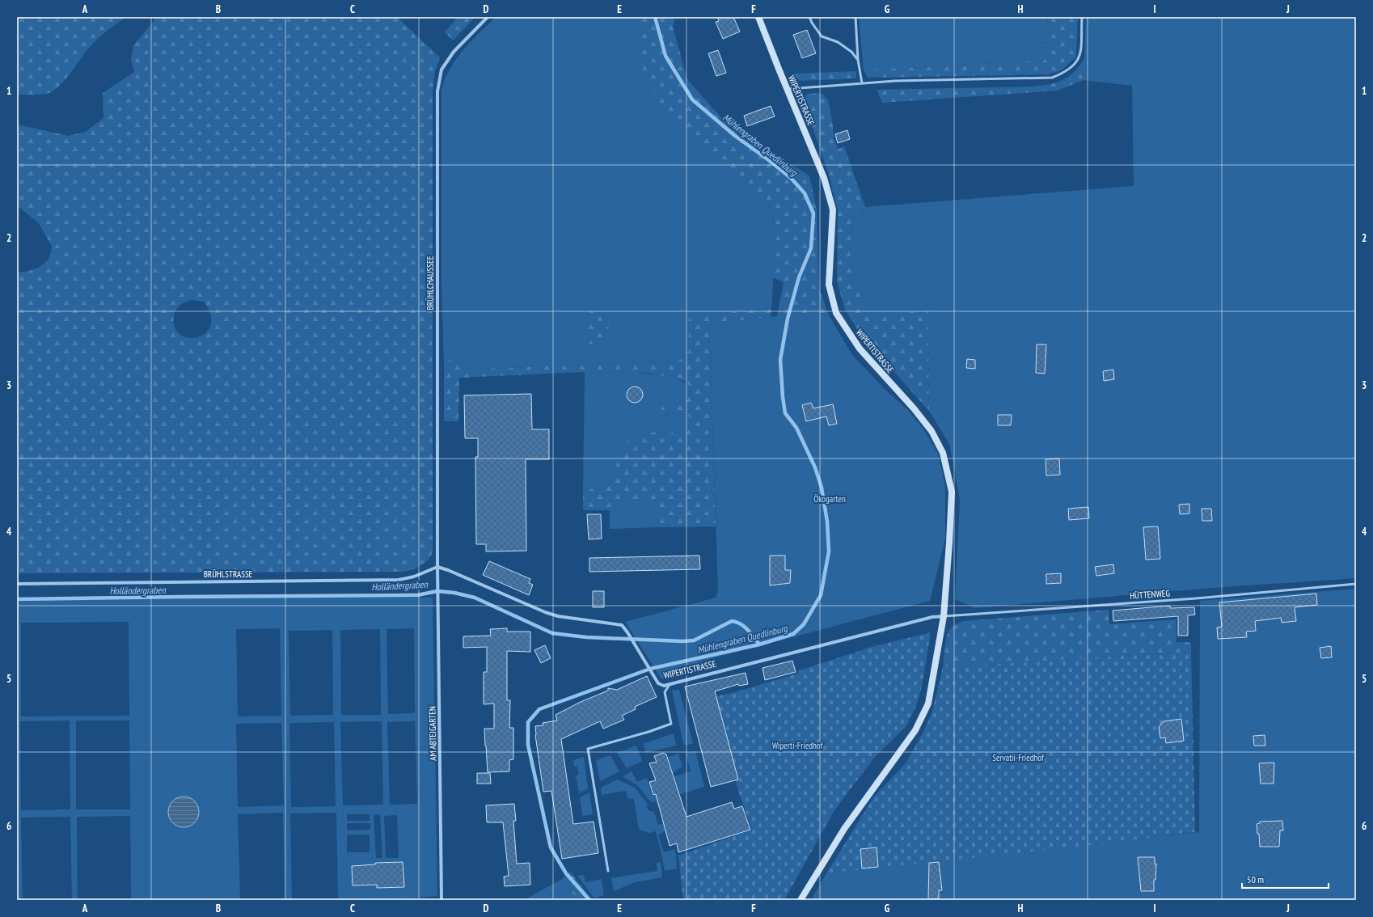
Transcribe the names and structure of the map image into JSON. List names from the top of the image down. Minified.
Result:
{"streets":{"street":["WIPERTISTRASSE","BRÜHLCHAUSSEE","BRÜHLSTRASSE","AM ABTEIGARTEN"],"lane":["HÜTTENWEG"]},"crossings":[["WIPERTISTRASSE","BRÜHLCHAUSSEE"],["WIPERTISTRASSE","BRÜHLSTRASSE"],["WIPERTISTRASSE","HÜTTENWEG"],["WIPERTISTRASSE","AM ABTEIGARTEN"],["BRÜHLCHAUSSEE","BRÜHLSTRASSE"],["BRÜHLCHAUSSEE","AM ABTEIGARTEN"],["BRÜHLSTRASSE","AM ABTEIGARTEN"]],"water":["Mühlengraben Quedlinburg","Holländergraben"],"parks":["Ökogarten","Wiperti-Friedhof","Servatii-Friedhof"],"scale_bar":"50 m","grid":{"columns":["A","B","C","D","E","F","G","H","I","J"],"rows":["1","2","3","4","5","6"]}}
